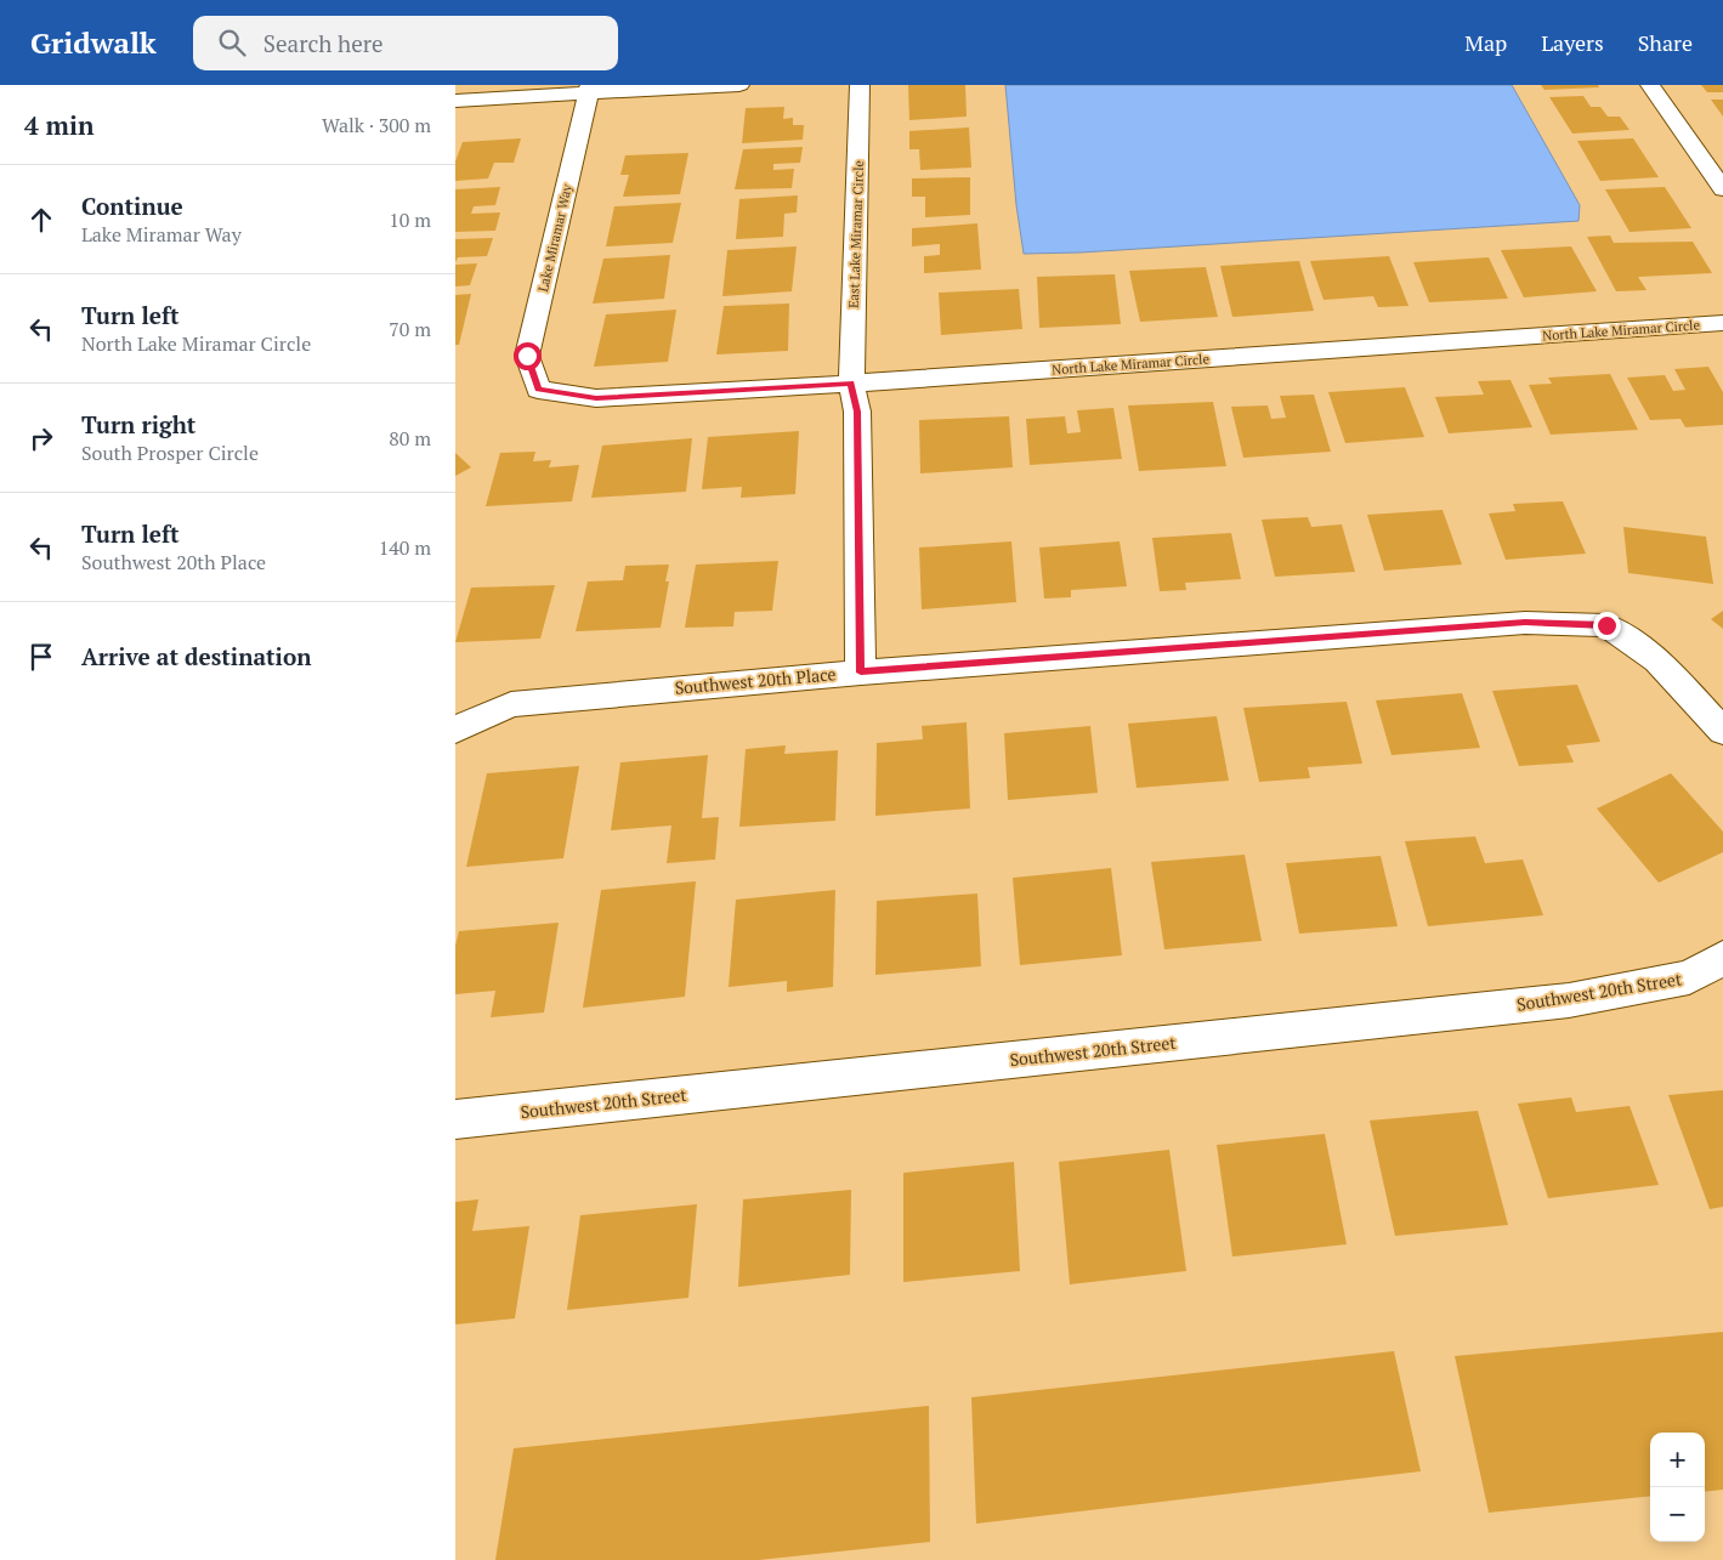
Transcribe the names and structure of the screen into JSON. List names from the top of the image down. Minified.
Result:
{"streets":{"street":["East Lake Miramar Circle","Lake Miramar Way","North Lake Miramar Circle","Southwest 20th Place","Southwest 20th Street"]},"crossings":[["East Lake Miramar Circle","North Lake Miramar Circle"],["East Lake Miramar Circle","Southwest 20th Place"],["Lake Miramar Way","North Lake Miramar Circle"]],"page":{"header":"Gridwalk","search":"Search here","nav":["Map","Layers","Share"],"heading":["4 min","Walk · 300 m"],"list":[["Continue","Lake Miramar Way","10 m"],["Turn left","North Lake Miramar Circle","70 m"],["Turn right","South Prosper Circle","80 m"],["Turn left","Southwest 20th Place","140 m"],"Arrive at destination"],"map_buttons":["+","−"]}}
